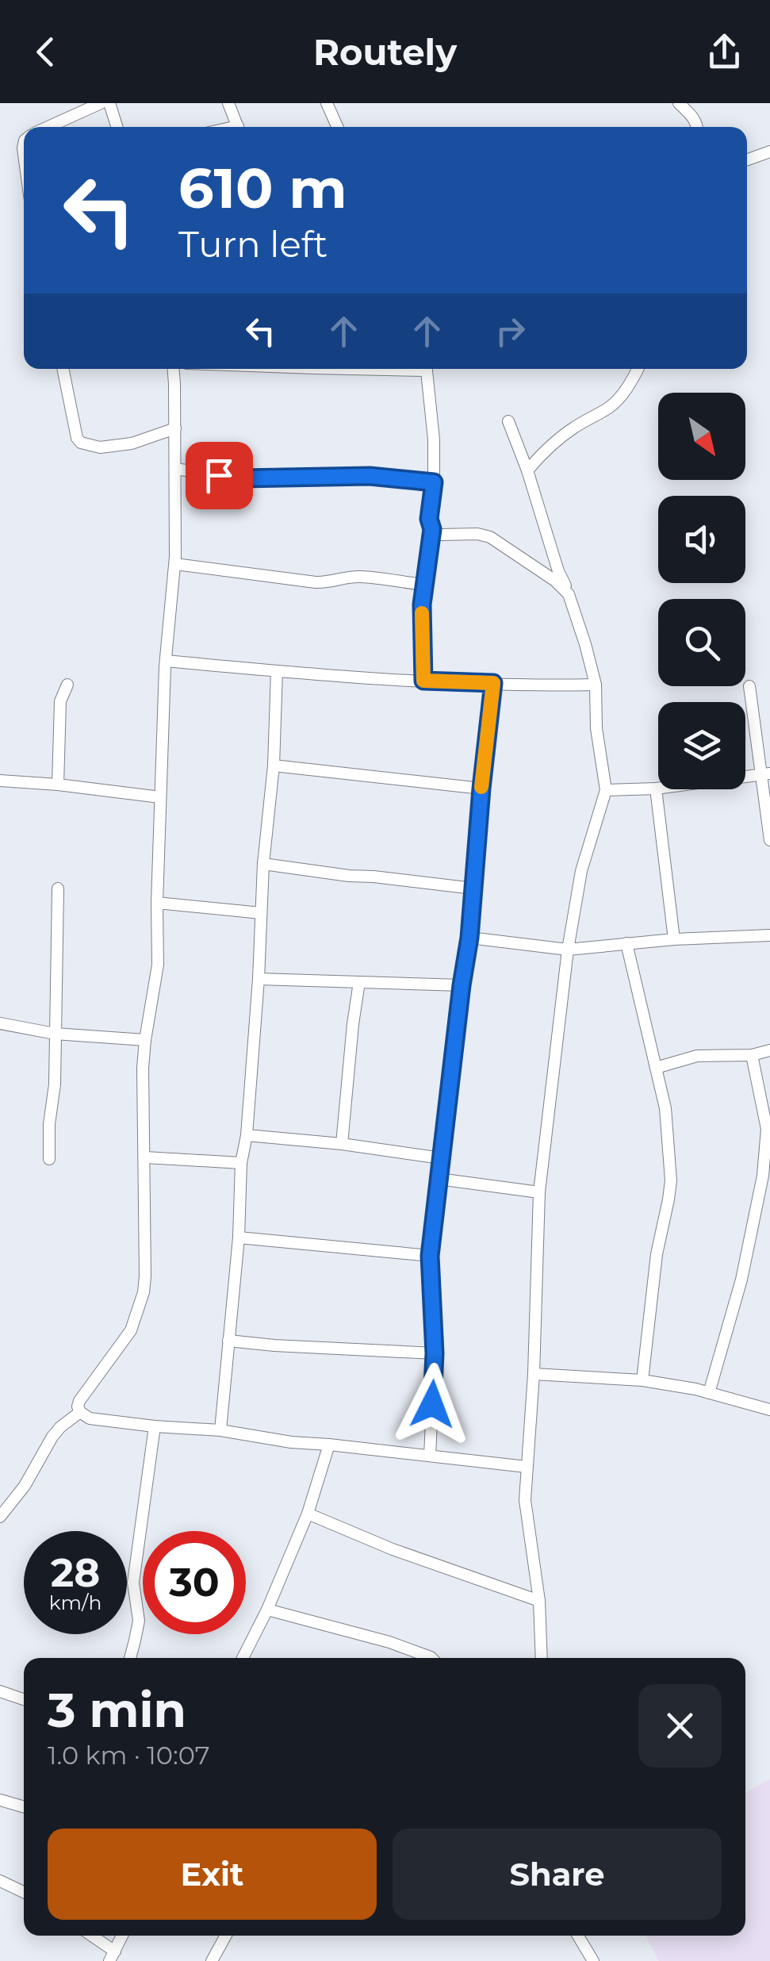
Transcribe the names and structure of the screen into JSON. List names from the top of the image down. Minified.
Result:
{"north":"bottom right","page":{"header":"Routely","turn":["610 m","Turn left"],"speed":"28 km/h","limit":"30","heading":["3 min","1.0 km · 10:07"],"buttons":["Exit","Share"]}}
